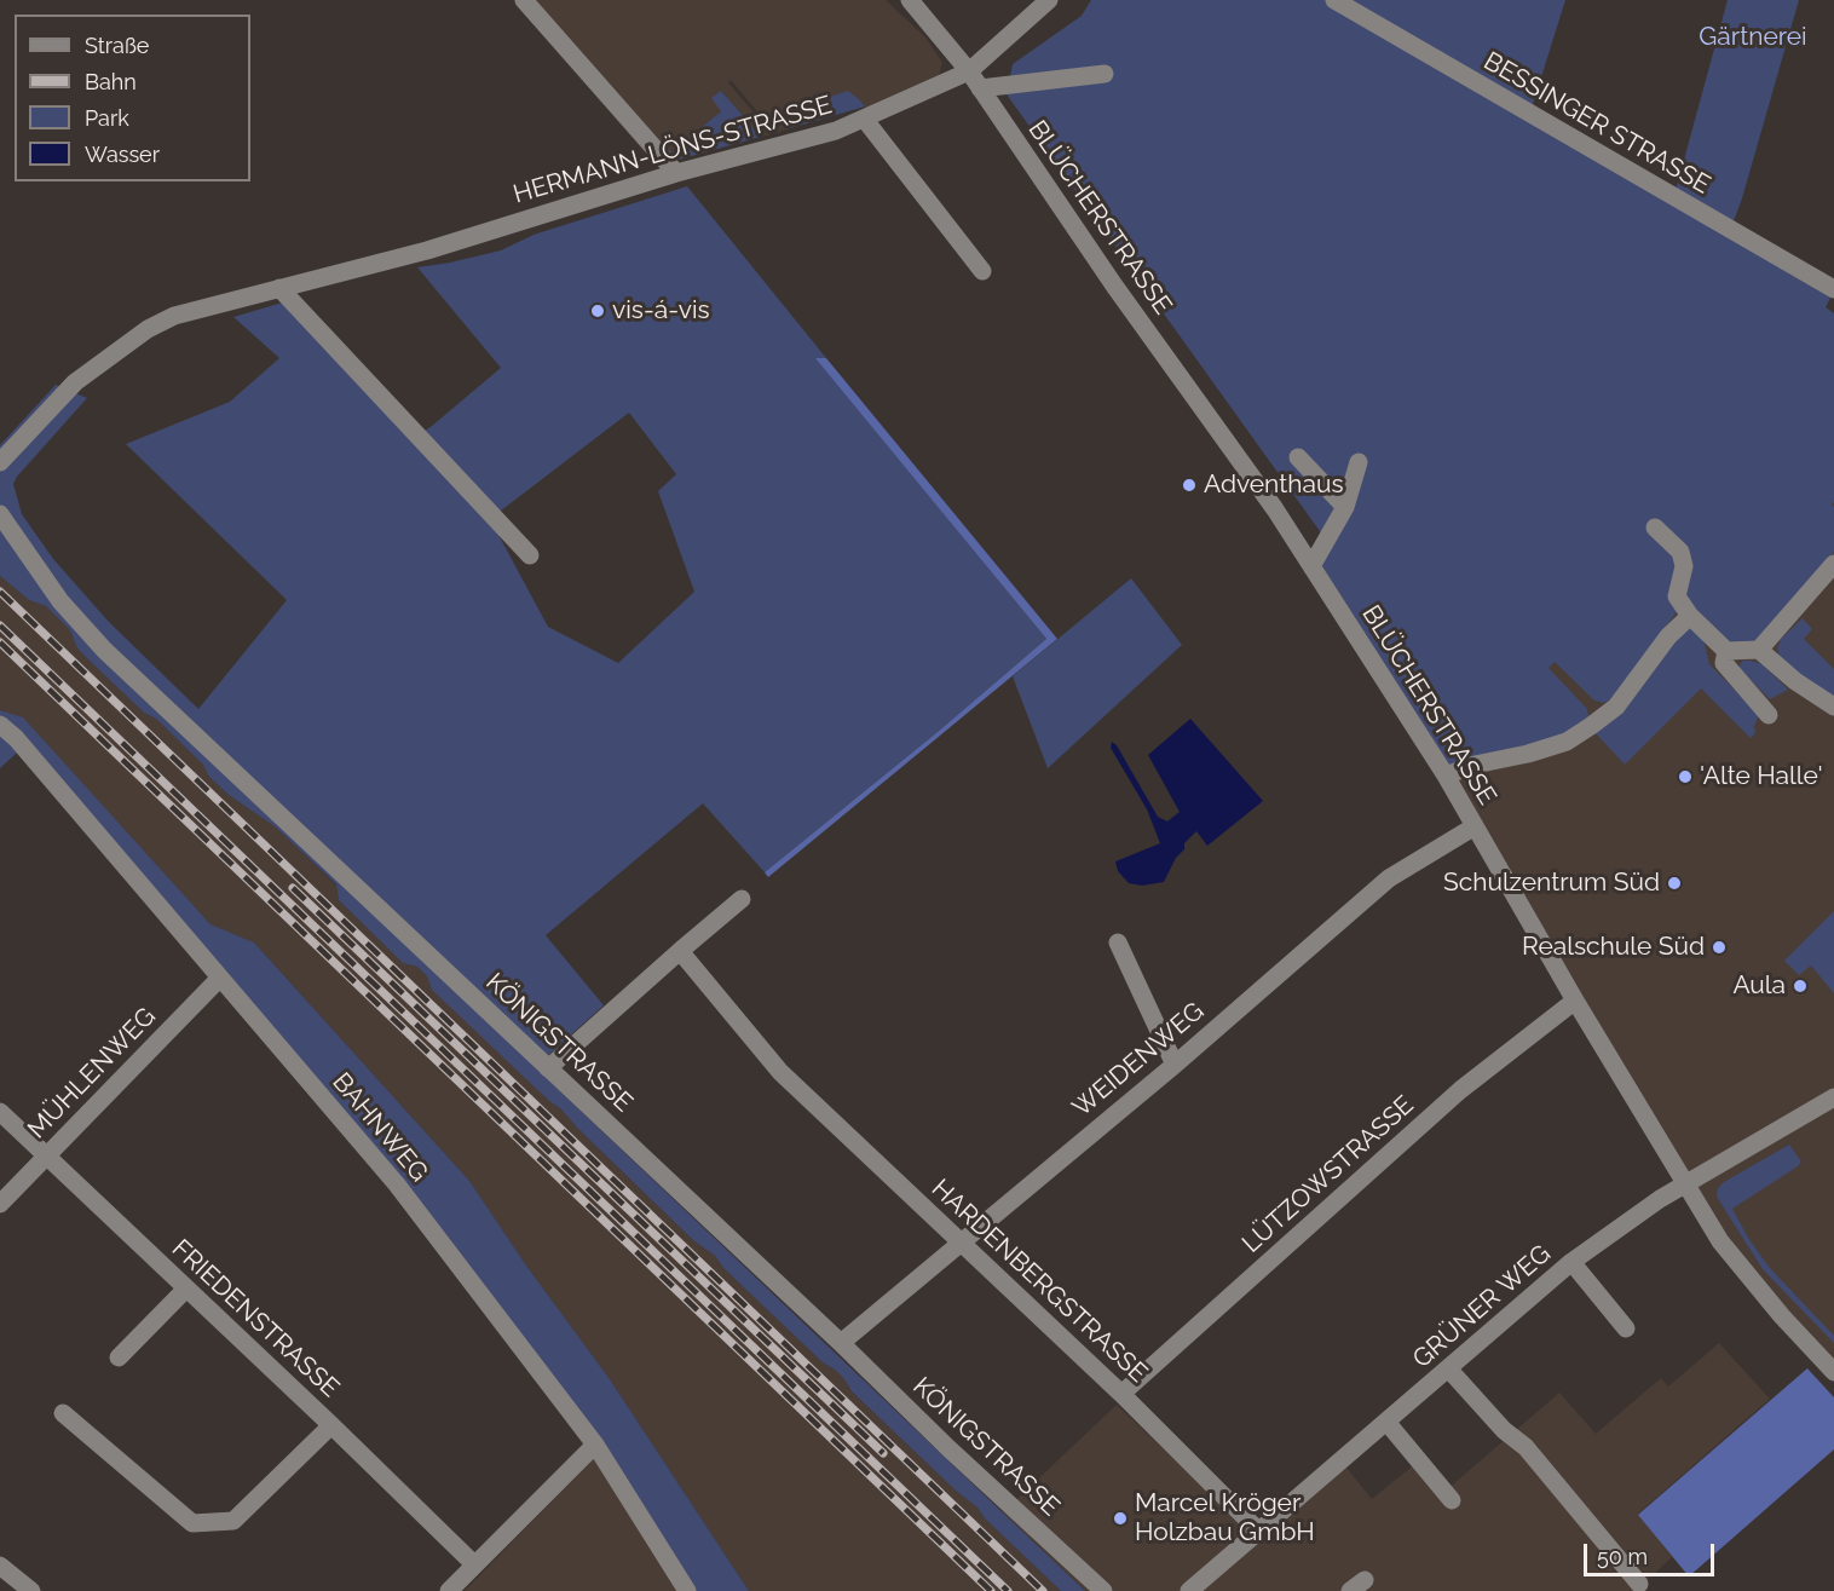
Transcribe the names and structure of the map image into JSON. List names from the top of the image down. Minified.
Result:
{"streets":{"street":["BESSINGER STRASSE","HERMANN-LÖNS-STRASSE","BLÜCHERSTRASSE","KÖNIGSTRASSE","WEIDENWEG","MÜHLENWEG","BAHNWEG","LÜTZOWSTRASSE","HARDENBERGSTRASSE","GRÜNER WEG","FRIEDENSTRASSE"]},"crossings":[["HERMANN-LÖNS-STRASSE","BLÜCHERSTRASSE"],["BLÜCHERSTRASSE","WEIDENWEG"],["BLÜCHERSTRASSE","LÜTZOWSTRASSE"],["BLÜCHERSTRASSE","GRÜNER WEG"],["KÖNIGSTRASSE","WEIDENWEG"],["WEIDENWEG","HARDENBERGSTRASSE"],["MÜHLENWEG","BAHNWEG"],["MÜHLENWEG","FRIEDENSTRASSE"],["LÜTZOWSTRASSE","HARDENBERGSTRASSE"],["HARDENBERGSTRASSE","GRÜNER WEG"]],"parks":["Gärtnerei"],"places":["vis-á-vis","Adventhaus","'Alte Halle'","Schulzentrum Süd","Realschule Süd","Aula","Marcel Kröger Holzbau GmbH"],"legend":["Straße","Bahn","Park","Wasser"],"scale_bar":"50 m"}
